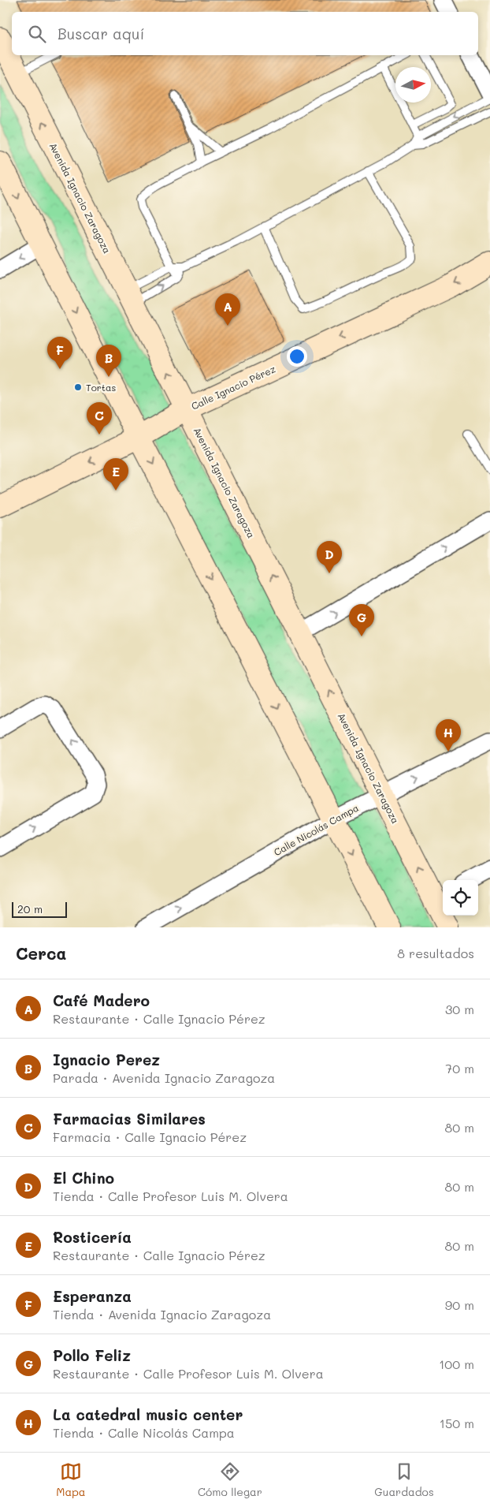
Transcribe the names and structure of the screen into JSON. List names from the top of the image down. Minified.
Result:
{"streets":{"main road":["Avenida Ignacio Zaragoza","Calle Ignacio Pérez"],"street":["Calle Nicolás Campa"]},"crossings":[["Avenida Ignacio Zaragoza","Calle Ignacio Pérez"],["Avenida Ignacio Zaragoza","Calle Nicolás Campa"]],"one_way":["Calle Ignacio Pérez","Calle Nicolás Campa"],"places":["Tortas"],"scale_bar":"20 m","north":"right","page":{"search":"Buscar aquí","pins":["A","F","B","C","E","D","G","H"],"scale":"20 m","heading":["Cerca","8 resultados"],"list":[{"mark":"A","name":"Café Madero","note":"Restaurante · Calle Ignacio Pérez","value":"30 m"},{"mark":"B","name":"Ignacio Perez","note":"Parada · Avenida Ignacio Zaragoza","value":"70 m"},{"mark":"C","name":"Farmacias Similares","note":"Farmacia · Calle Ignacio Pérez","value":"80 m"},{"mark":"D","name":"El Chino","note":"Tienda · Calle Profesor Luis M. Olvera","value":"80 m"},{"mark":"E","name":"Rosticería","note":"Restaurante · Calle Ignacio Pérez","value":"80 m"},{"mark":"F","name":"Esperanza","note":"Tienda · Avenida Ignacio Zaragoza","value":"90 m"},{"mark":"G","name":"Pollo Feliz","note":"Restaurante · Calle Profesor Luis M. Olvera","value":"100 m"},{"mark":"H","name":"La catedral music center","note":"Tienda · Calle Nicolás Campa","value":"150 m"}],"nav":["Mapa","Cómo llegar","Guardados"]}}
